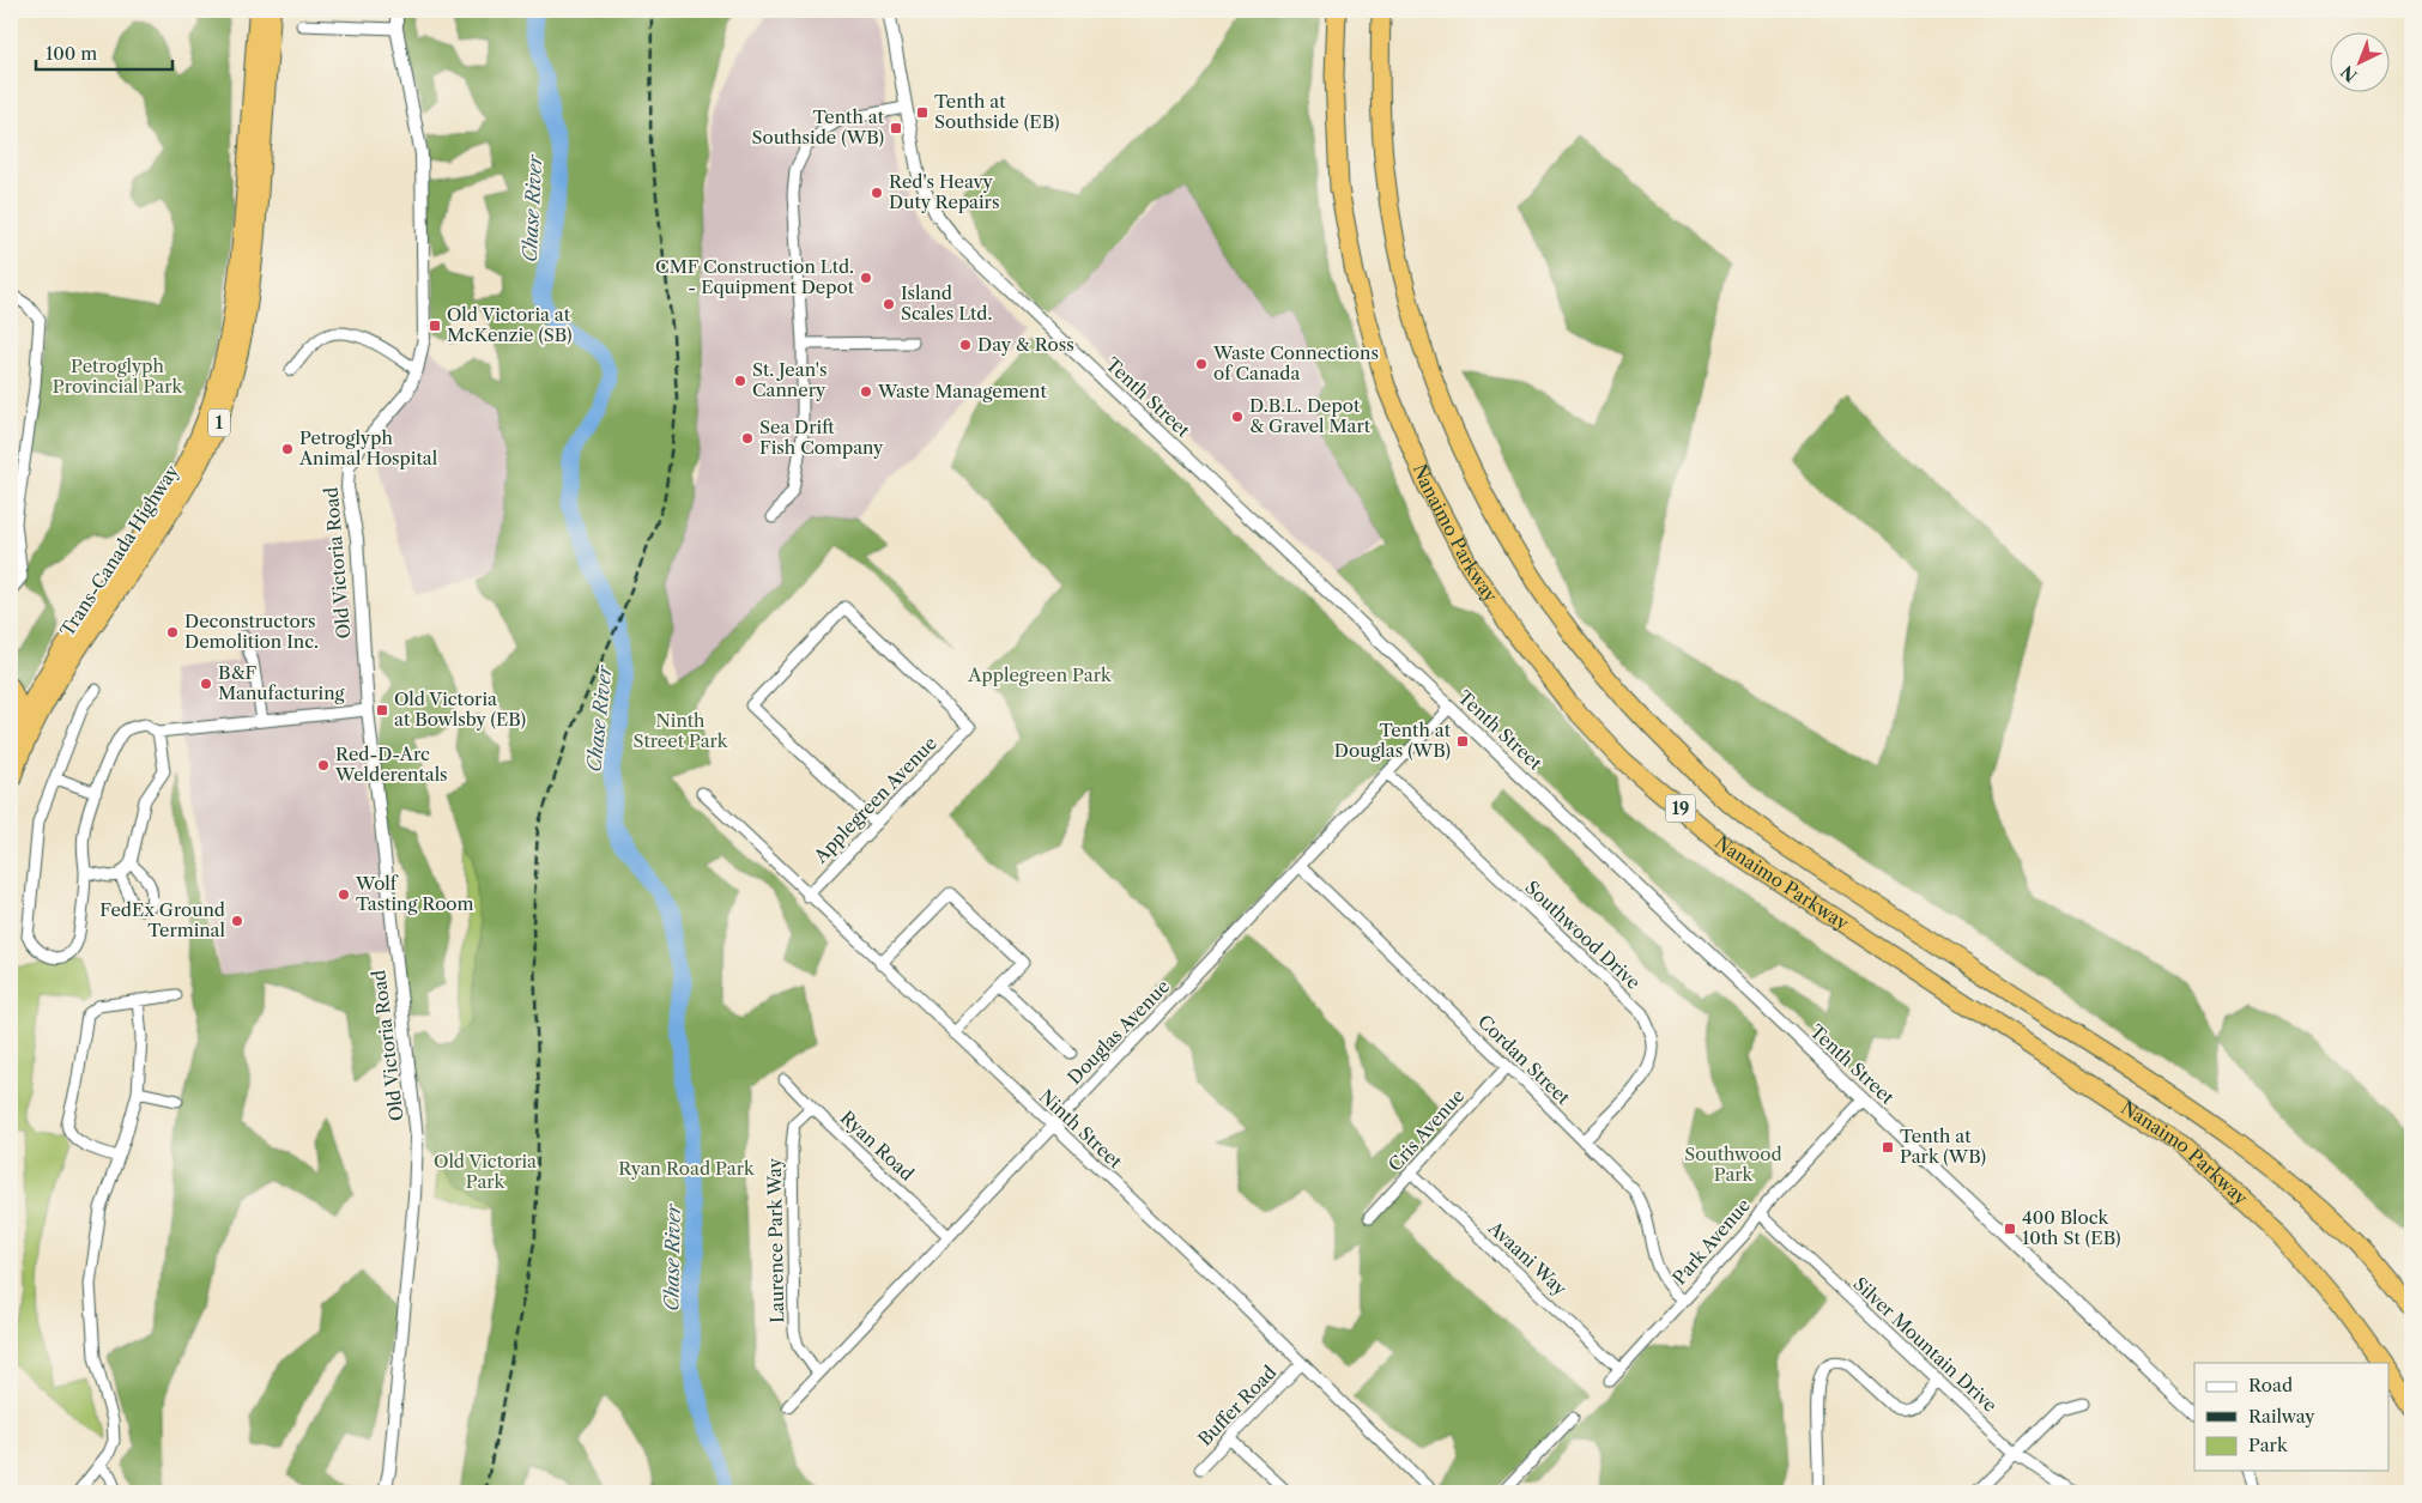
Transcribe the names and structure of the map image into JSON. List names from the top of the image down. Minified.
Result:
{"streets":{"highway":["1","Nanaimo Parkway","Trans-Canada Highway","19"],"street":["Tenth Street","Old Victoria Road","Applegreen Avenue","Southwood Drive","Douglas Avenue","Cordan Street","Ninth Street","Cris Avenue","Ryan Road","Laurence Park Way","Park Avenue","Avaani Way","Silver Mountain Drive","Buffer Road"]},"crossings":[["Tenth Street","Douglas Avenue"],["Tenth Street","Park Avenue"],["Applegreen Avenue","Ninth Street"],["Southwood Drive","Douglas Avenue"],["Southwood Drive","Cordan Street"],["Douglas Avenue","Cordan Street"],["Douglas Avenue","Ninth Street"],["Douglas Avenue","Ryan Road"],["Douglas Avenue","Laurence Park Way"],["Cordan Street","Cris Avenue"],["Cordan Street","Park Avenue"],["Ninth Street","Buffer Road"],["Cris Avenue","Avaani Way"],["Ryan Road","Laurence Park Way"],["Park Avenue","Avaani Way"],["Park Avenue","Silver Mountain Drive"]],"water":["Chase River"],"parks":["Petroglyph Provincial Park","Applegreen Park","Ninth Street Park","Southwood Park","Old Victoria Park","Ryan Road Park"],"places":{"transit":["Tenth at Southside (EB)","Tenth at Southside (WB)","Old Victoria at McKenzie (SB)","Old Victoria at Bowlsby (EB)","Tenth at Douglas (WB)","Tenth at Park (WB)","400 Block 10th St (EB)"],"other":["Red's Heavy Duty Repairs","CMF Construction Ltd. - Equipment Depot","Island Scales Ltd.","Day & Ross","Waste Connections of Canada","St. Jean's Cannery","Waste Management","D.B.L. Depot & Gravel Mart","Sea Drift Fish Company","Petroglyph Animal Hospital","Deconstructors Demolition Inc.","B&F Manufacturing","Red-D-Arc Welderentals","Wolf Tasting Room","FedEx Ground Terminal"]},"legend":["Road","Railway","Park"],"scale_bar":"100 m","north":"bottom left"}
